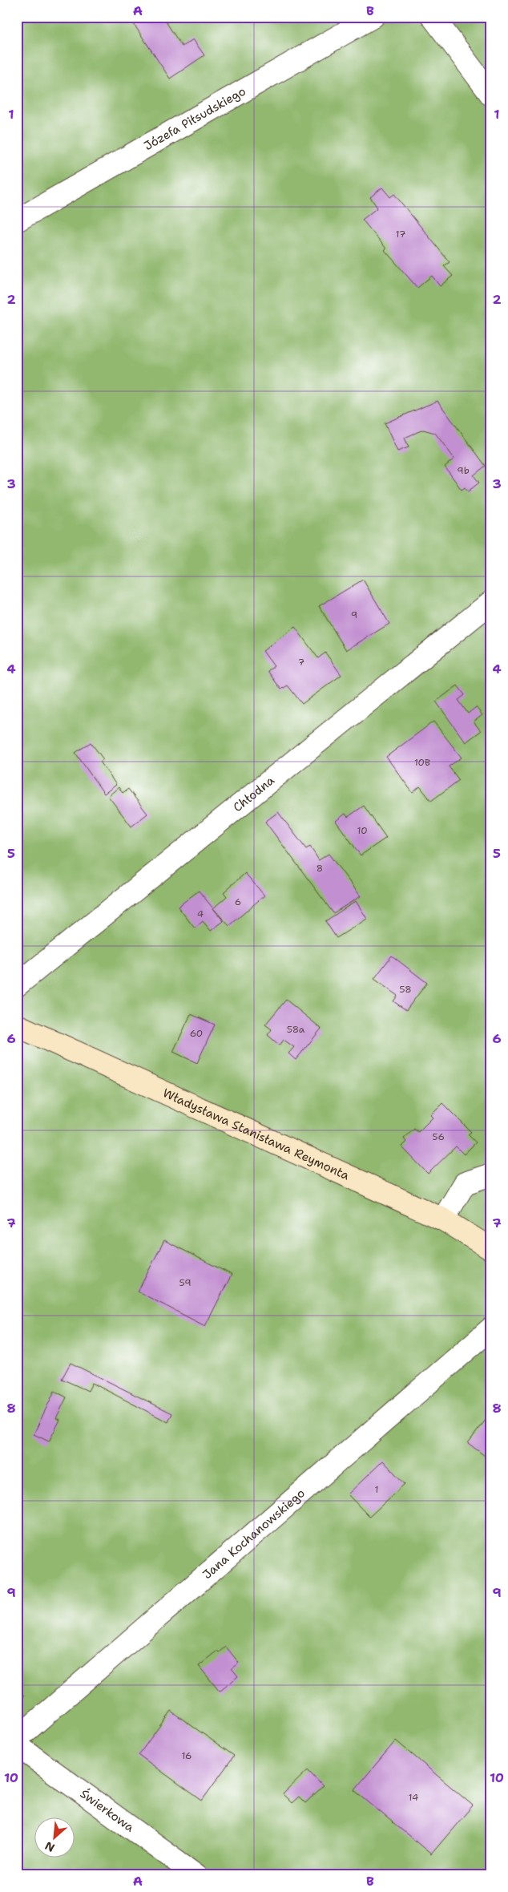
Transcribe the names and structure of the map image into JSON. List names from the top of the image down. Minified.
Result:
{"streets":{"street":["Józefa Piłsudskiego","Chłodna","Władysława Stanisława Reymonta","Jana Kochanowskiego","Świerkowa"]},"house_numbers":["17","9b","9","7","10B","10","8","6","4","58","58a","60","56","59","1","16","14"],"north":"bottom left","grid":{"columns":["A","B"],"rows":["1","2","3","4","5","6","7","8","9","10"]}}
